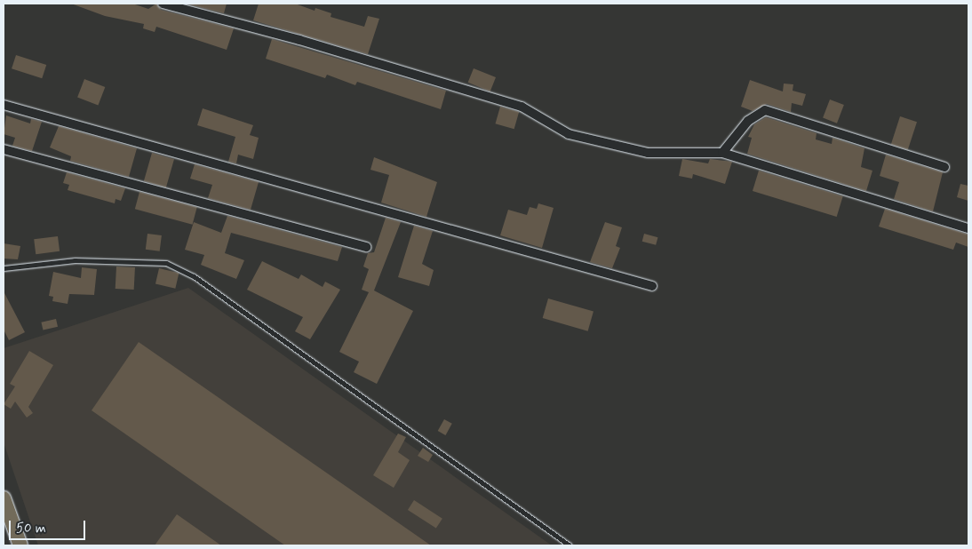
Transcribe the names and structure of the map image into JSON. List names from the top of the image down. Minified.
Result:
{"scale_bar":"50 m"}
